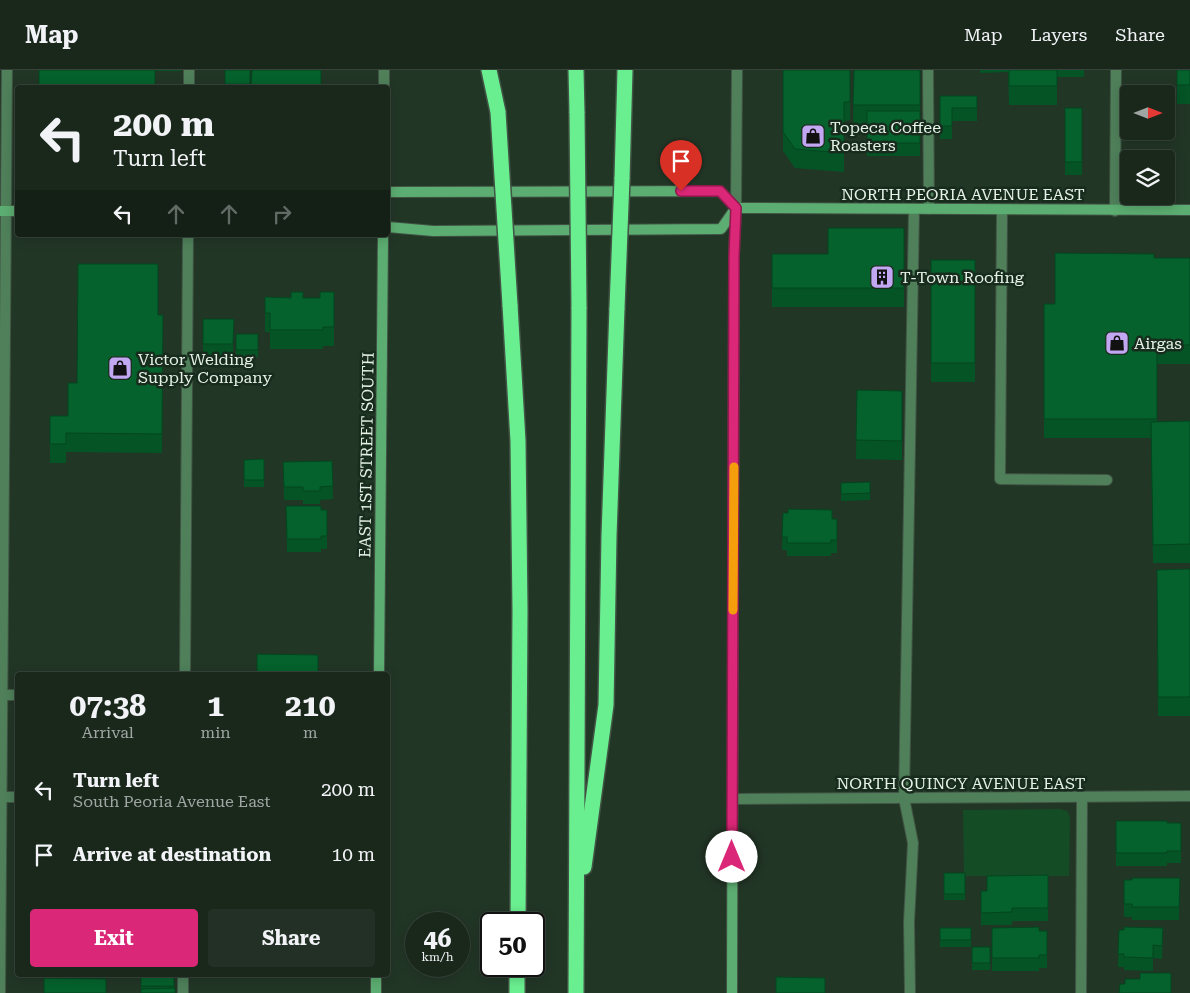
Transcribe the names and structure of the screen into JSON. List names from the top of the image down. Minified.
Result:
{"streets":{"main road":["NORTH PEORIA AVENUE EAST","EAST 1ST STREET SOUTH"],"street":["NORTH QUINCY AVENUE EAST"]},"places":{"shop":["Topeca Coffee Roasters","Airgas","Victor Welding Supply Company"],"building":["T-Town Roofing"]},"north":"right","page":{"header":"Map","nav":["Map","Layers","Share"],"turn":["200 m","Turn left"],"eta":["07:38","Arrival","1","min","210","m"],"list":[{"name":"Turn left","note":"South Peoria Avenue East","value":"200 m"},{"name":"Arrive at destination","value":"10 m"}],"buttons":["Exit","Share"],"speed":"46 km/h","limit":"50"}}
